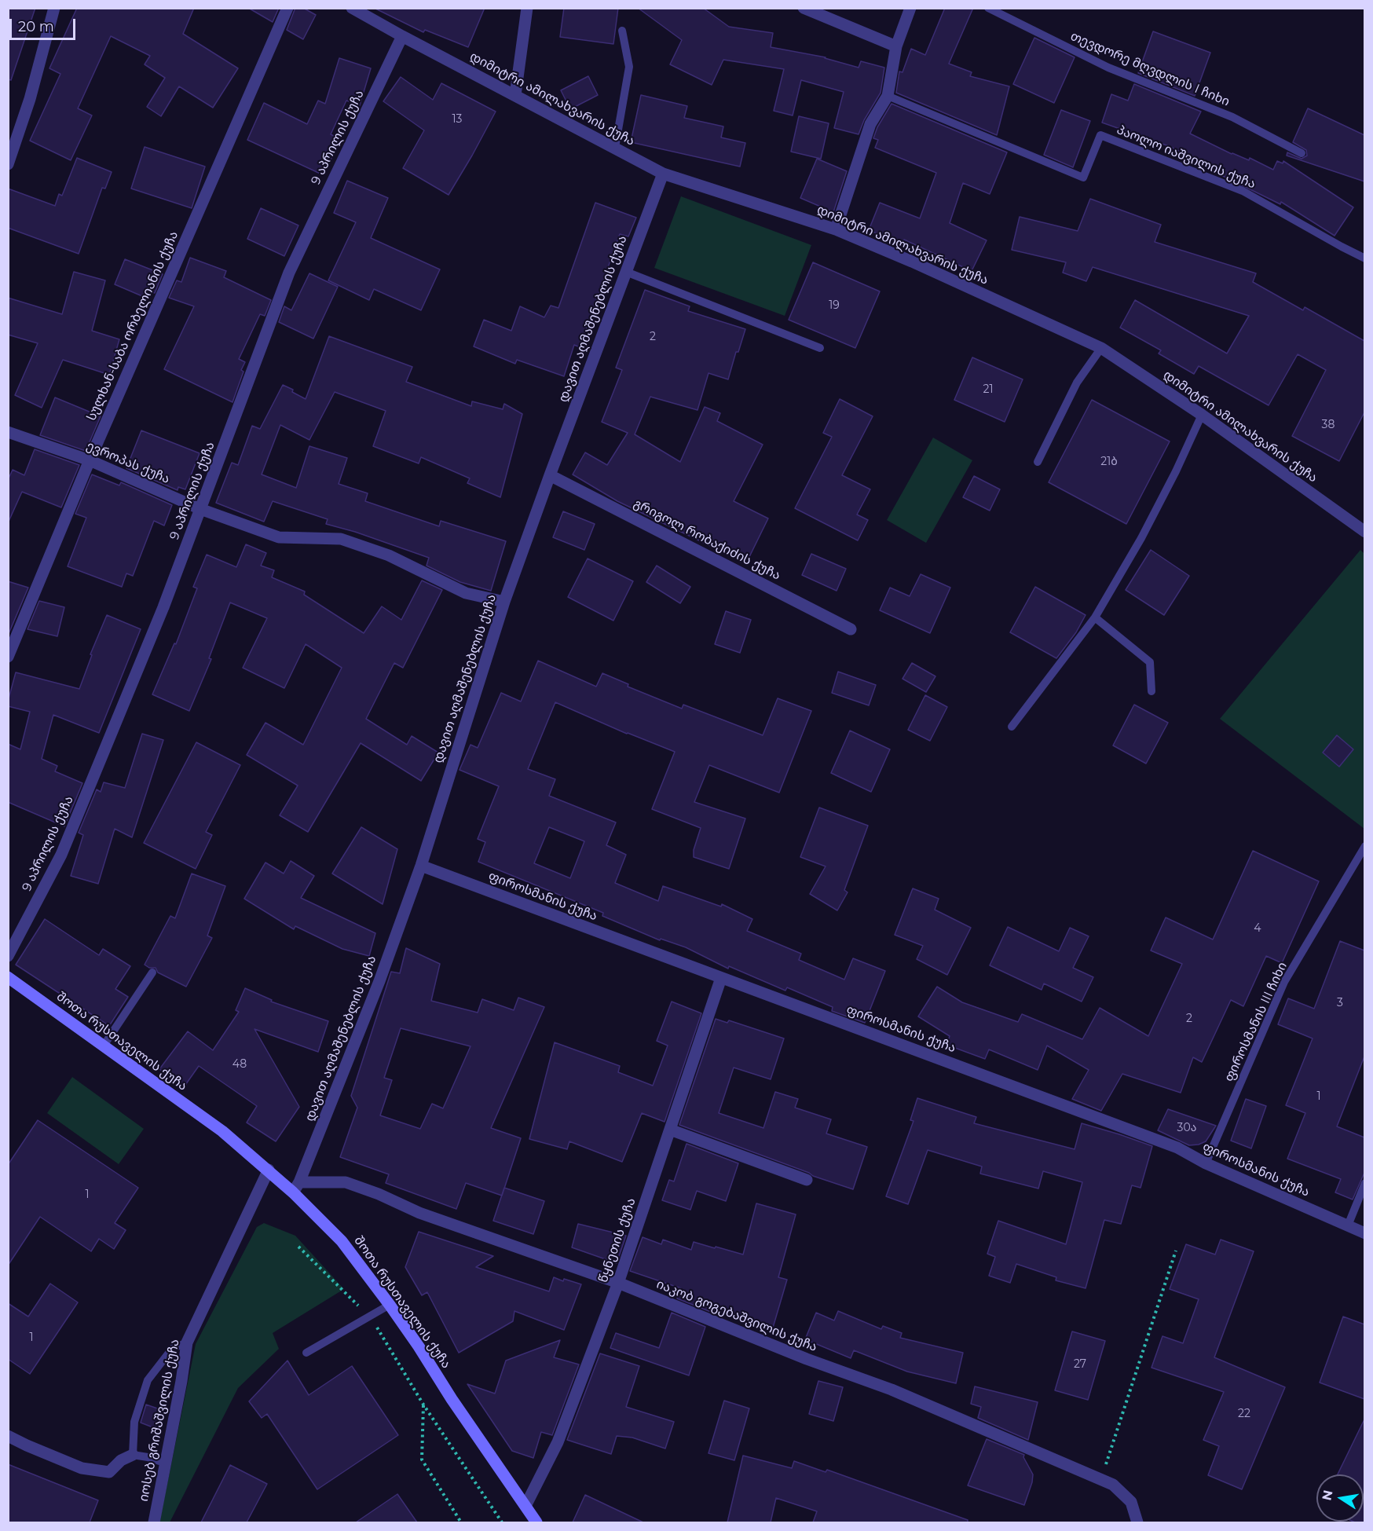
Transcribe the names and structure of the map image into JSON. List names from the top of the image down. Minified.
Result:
{"streets":{"main road":["შოთა რუსთაველის ქუჩა"],"street":["დიმიტრი ამილახვარის ქუჩა","9 აპრილის ქუჩა","დავით აღმაშენებლის ქუჩა","სულხან-საბა ორბელიანის ქუჩა","ევროპას ქუჩა","გრიგოლ რობაქიძის ქუჩა","ფიროსმანის ქუჩა","წყნეთის ქუჩა","იაკობ გოგებაშვილის ქუჩა","იოსებ გრიშაშვილის ქუჩა"],"lane":["თევდორე მღვდლის I ჩიხი","პაოლო იაშვილის ქუჩა","ფიროსმანის III ჩიხი"]},"crossings":[["დიმიტრი ამილახვარის ქუჩა","9 აპრილის ქუჩა"],["დიმიტრი ამილახვარის ქუჩა","დავით აღმაშენებლის ქუჩა"],["9 აპრილის ქუჩა","ევროპას ქუჩა"],["დავით აღმაშენებლის ქუჩა","ევროპას ქუჩა"],["დავით აღმაშენებლის ქუჩა","გრიგოლ რობაქიძის ქუჩა"],["დავით აღმაშენებლის ქუჩა","ფიროსმანის ქუჩა"],["დავით აღმაშენებლის ქუჩა","შოთა რუსთაველის ქუჩა"],["დავით აღმაშენებლის ქუჩა","იაკობ გოგებაშვილის ქუჩა"],["სულხან-საბა ორბელიანის ქუჩა","ევროპას ქუჩა"],["ფიროსმანის ქუჩა","ფიროსმანის III ჩიხი"],["ფიროსმანის ქუჩა","წყნეთის ქუჩა"],["შოთა რუსთაველის ქუჩა","წყნეთის ქუჩა"],["შოთა რუსთაველის ქუჩა","იაკობ გოგებაშვილის ქუჩა"],["შოთა რუსთაველის ქუჩა","იოსებ გრიშაშვილის ქუჩა"],["წყნეთის ქუჩა","იაკობ გოგებაშვილის ქუჩა"]],"house_numbers":["13","19","2","21","38","21ბ","4","3","2","48","1","30ა","1","1","27","22"],"scale_bar":"20 m","north":"left"}
